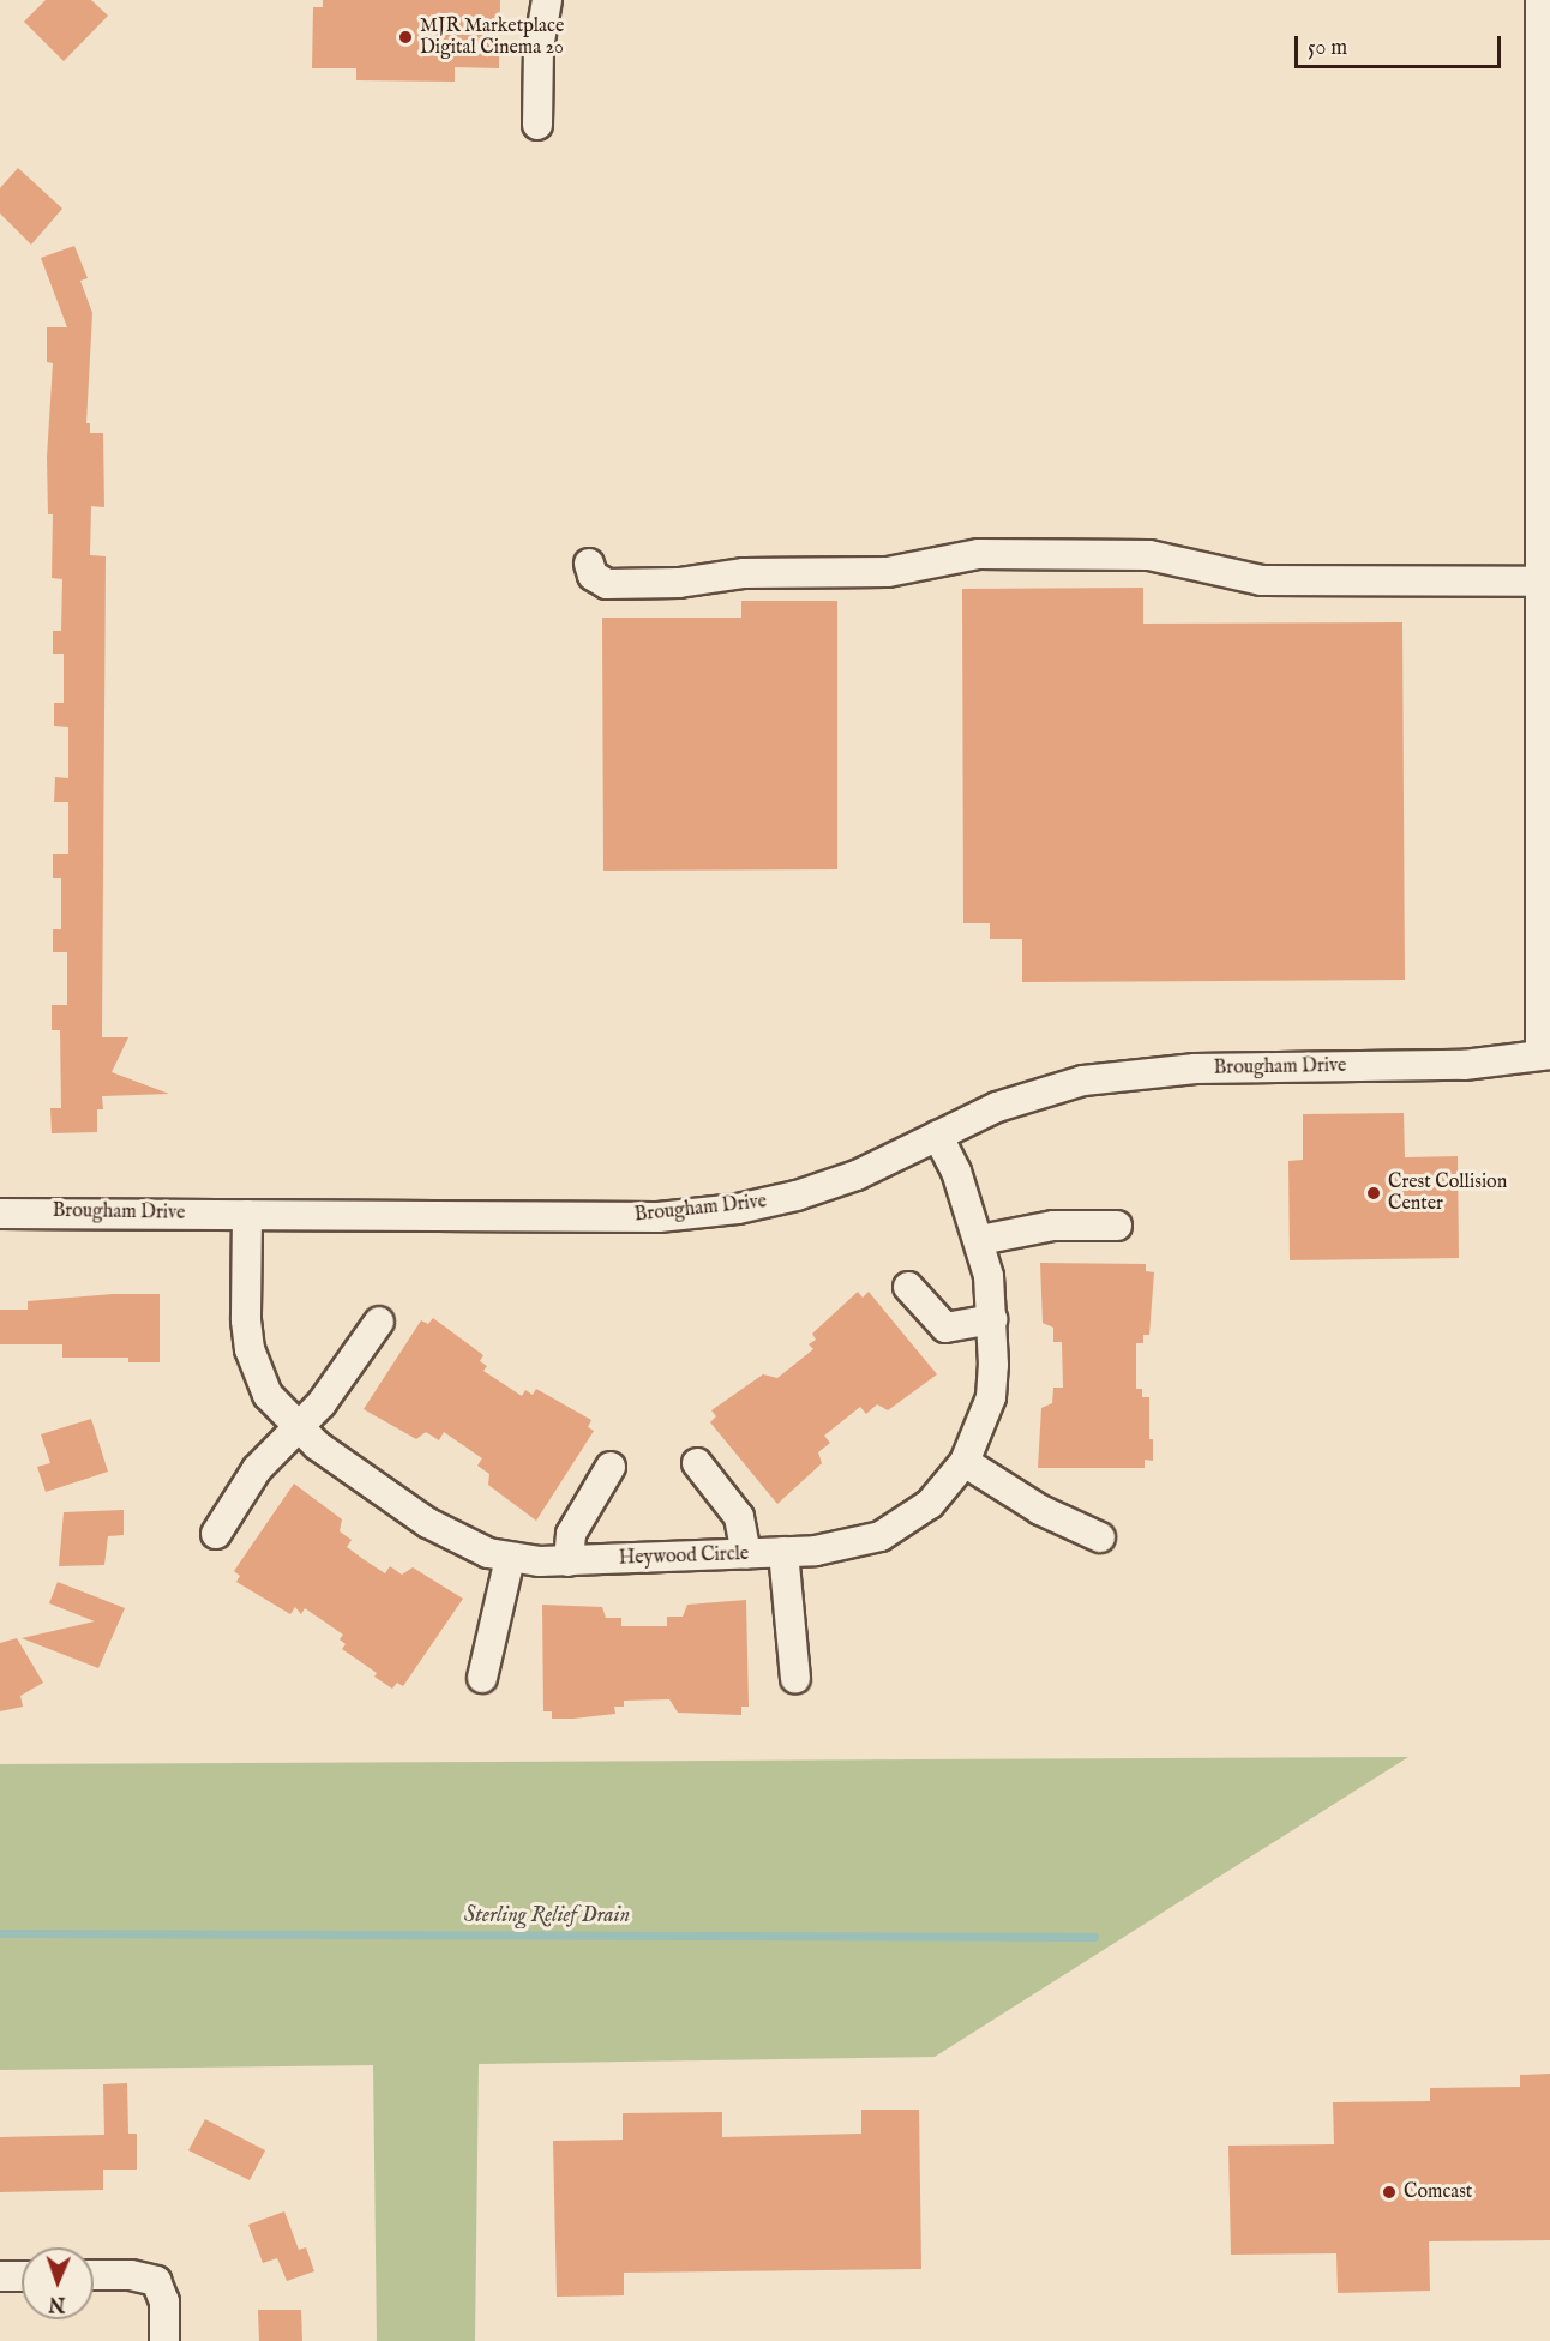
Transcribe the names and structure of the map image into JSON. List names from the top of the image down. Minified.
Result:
{"streets":{"street":["Brougham Drive","Heywood Circle"]},"crossings":[["Brougham Drive","Heywood Circle"]],"water":["Sterling Relief Drain"],"places":["MJR Marketplace Digital Cinema 20","Crest Collision Center","Comcast"],"scale_bar":"50 m","north":"bottom"}
